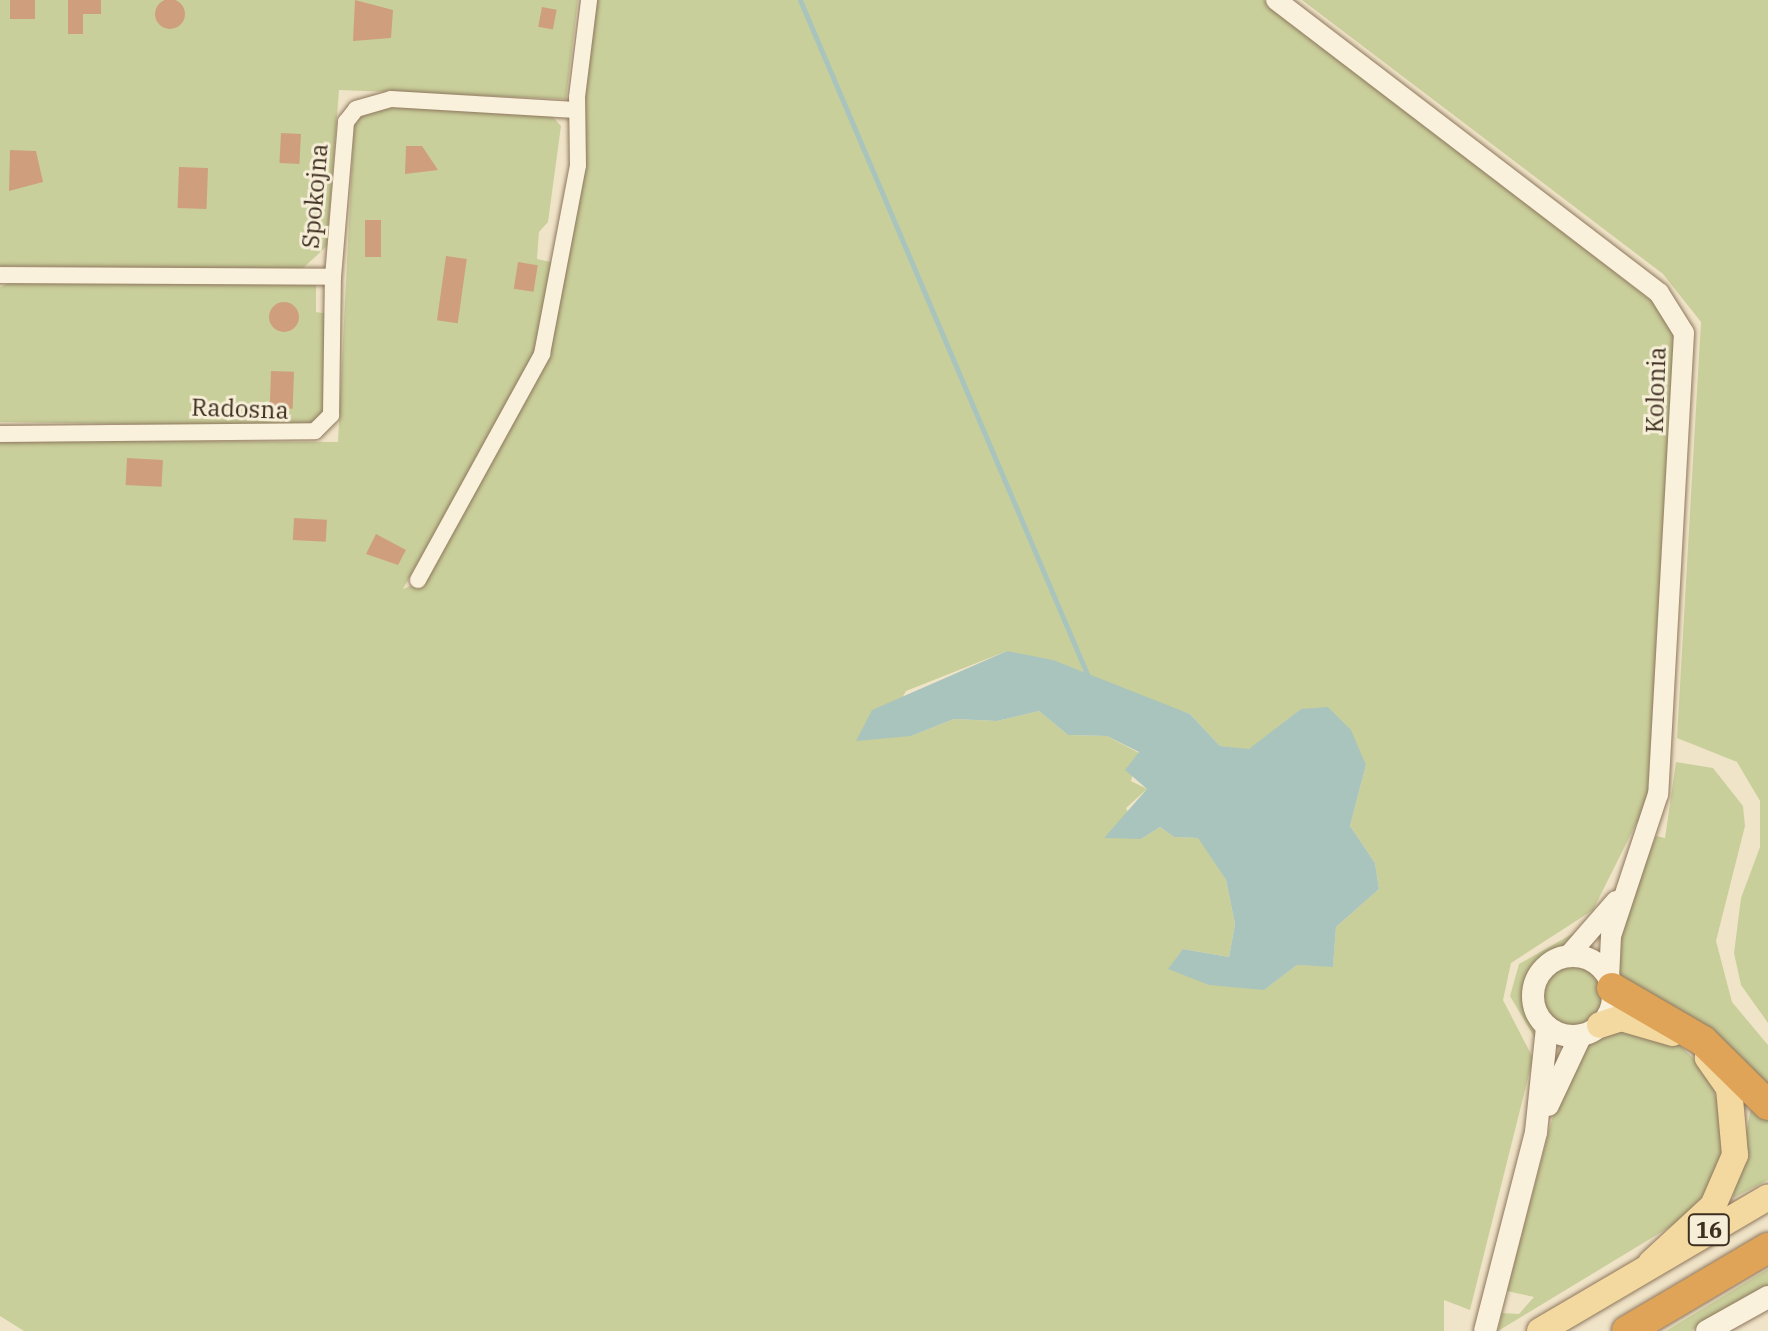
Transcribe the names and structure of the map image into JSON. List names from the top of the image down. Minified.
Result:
{"streets":{"main road":["16"],"street":["Spokojna","Kolonia","Radosna"]},"crossings":[["Spokojna","Radosna"]]}
